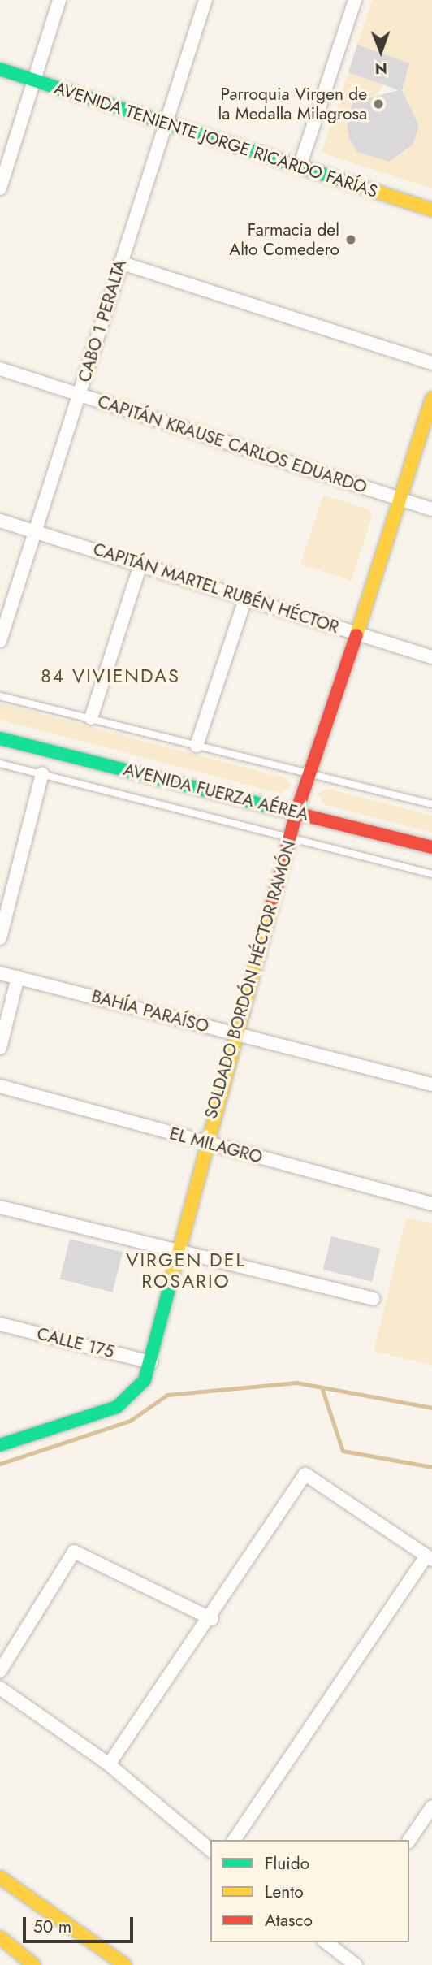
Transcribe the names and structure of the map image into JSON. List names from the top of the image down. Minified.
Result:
{"streets":{"main road":["AVENIDA TENIENTE JORGE RICARDO FARÍAS","AVENIDA FUERZA AÉREA","SOLDADO BORDÓN HÉCTOR RAMÓN"],"street":["CABO 1 PERALTA","CAPITÁN KRAUSE CARLOS EDUARDO","CAPITÁN MARTEL RUBÉN HÉCTOR","BAHÍA PARAÍSO","EL MILAGRO","CALLE 175"]},"crossings":[["AVENIDA TENIENTE JORGE RICARDO FARÍAS","CABO 1 PERALTA"],["CABO 1 PERALTA","CAPITÁN KRAUSE CARLOS EDUARDO"],["CABO 1 PERALTA","CAPITÁN MARTEL RUBÉN HÉCTOR"],["CAPITÁN KRAUSE CARLOS EDUARDO","SOLDADO BORDÓN HÉCTOR RAMÓN"],["CAPITÁN MARTEL RUBÉN HÉCTOR","SOLDADO BORDÓN HÉCTOR RAMÓN"],["AVENIDA FUERZA AÉREA","SOLDADO BORDÓN HÉCTOR RAMÓN"],["SOLDADO BORDÓN HÉCTOR RAMÓN","BAHÍA PARAÍSO"],["SOLDADO BORDÓN HÉCTOR RAMÓN","EL MILAGRO"],["SOLDADO BORDÓN HÉCTOR RAMÓN","CALLE 175"]],"districts":["84 VIVIENDAS","VIRGEN DEL ROSARIO"],"places":["Parroquia Virgen de la Medalla Milagrosa","Farmacia del Alto Comedero"],"legend":["Fluido","Lento","Atasco"],"scale_bar":"50 m","north":"bottom"}
